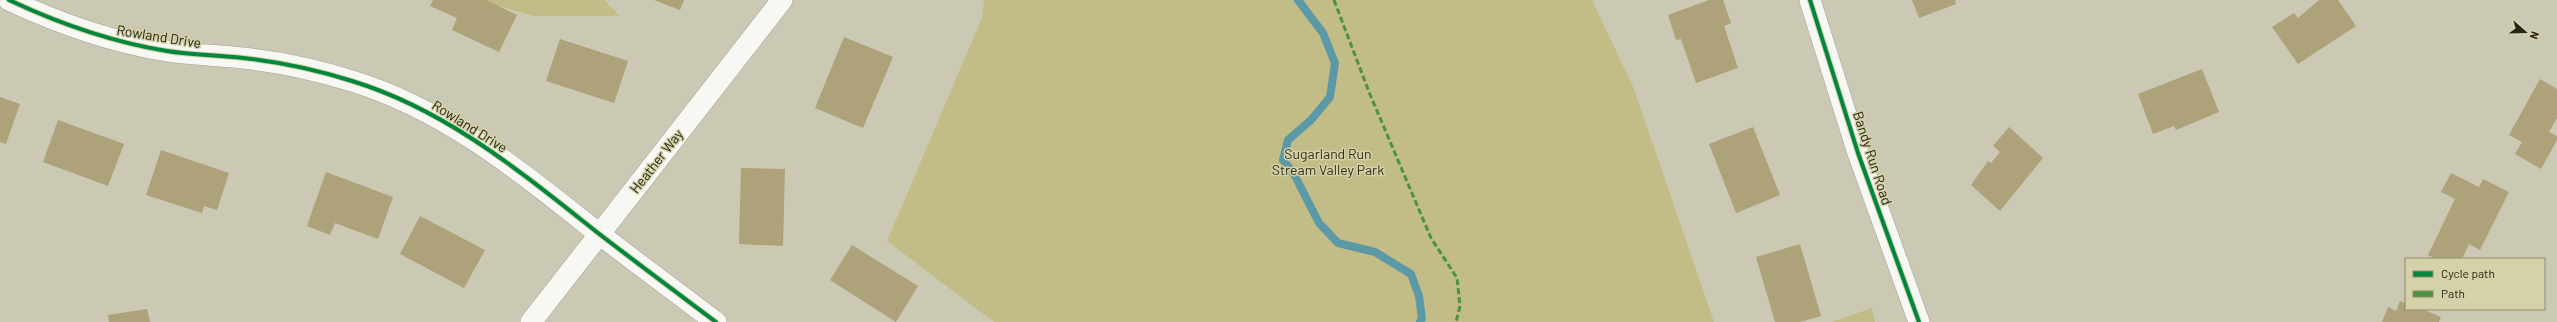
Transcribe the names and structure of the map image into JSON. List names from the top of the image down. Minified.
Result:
{"streets":{"street":["Rowland Drive","Bandy Run Road","Heather Way"]},"crossings":[["Rowland Drive","Heather Way"]],"parks":["Sugarland Run Stream Valley Park"],"legend":["Cycle path","Path"],"north":"right"}
